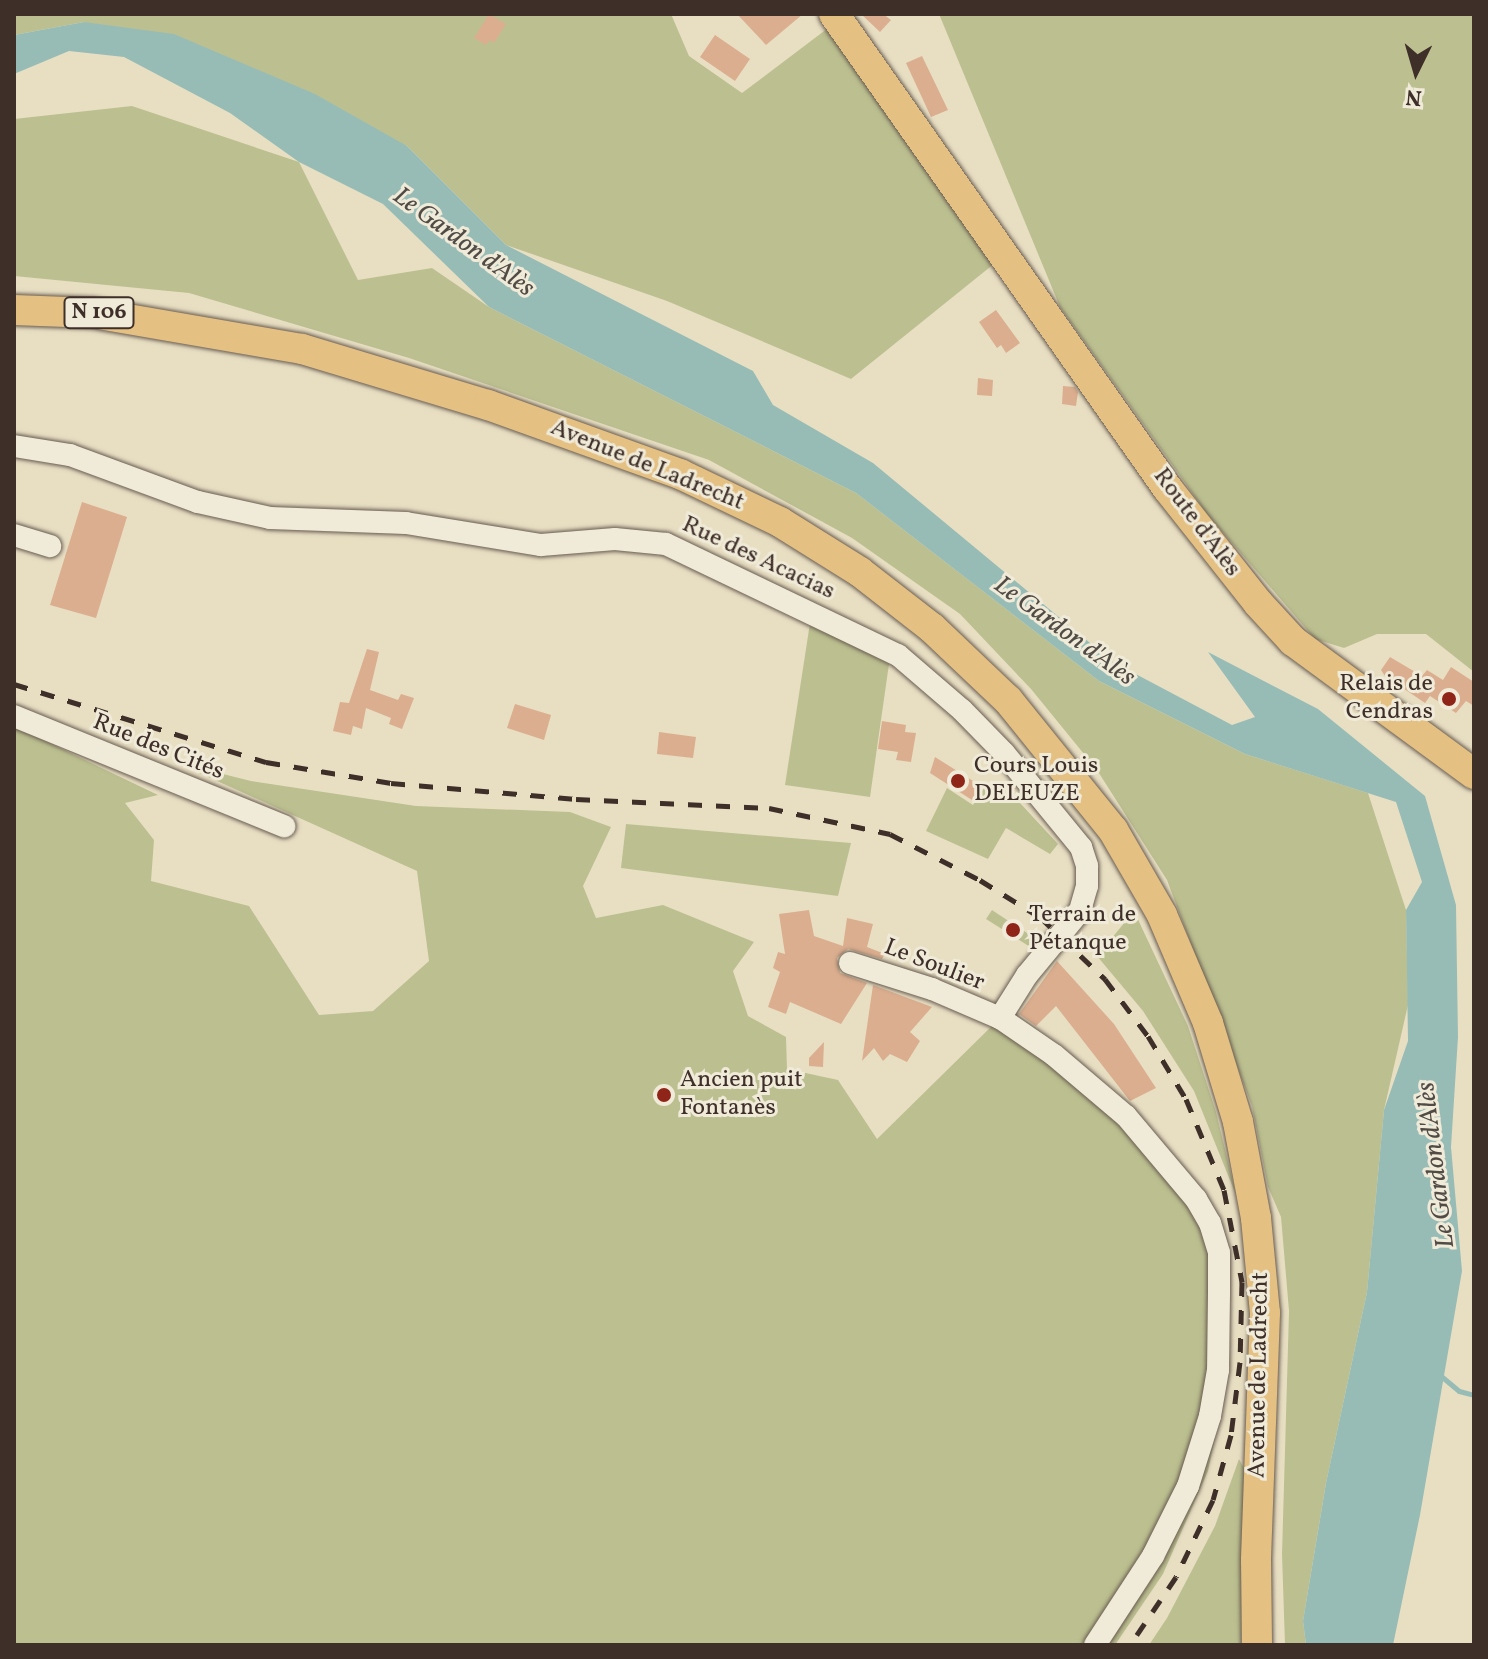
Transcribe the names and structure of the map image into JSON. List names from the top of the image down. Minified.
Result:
{"streets":{"main road":["N 106","Avenue de Ladrecht","Route d'Alès"],"street":["Rue des Acacias","Rue des Cités","Le Soulier"]},"crossings":[["Rue des Acacias","Le Soulier"]],"water":["Le Gardon d'Alès"],"places":["Relais de Cendras","Cours Louis DELEUZE","Terrain de Pétanque","Ancien puit Fontanès"],"north":"bottom"}
